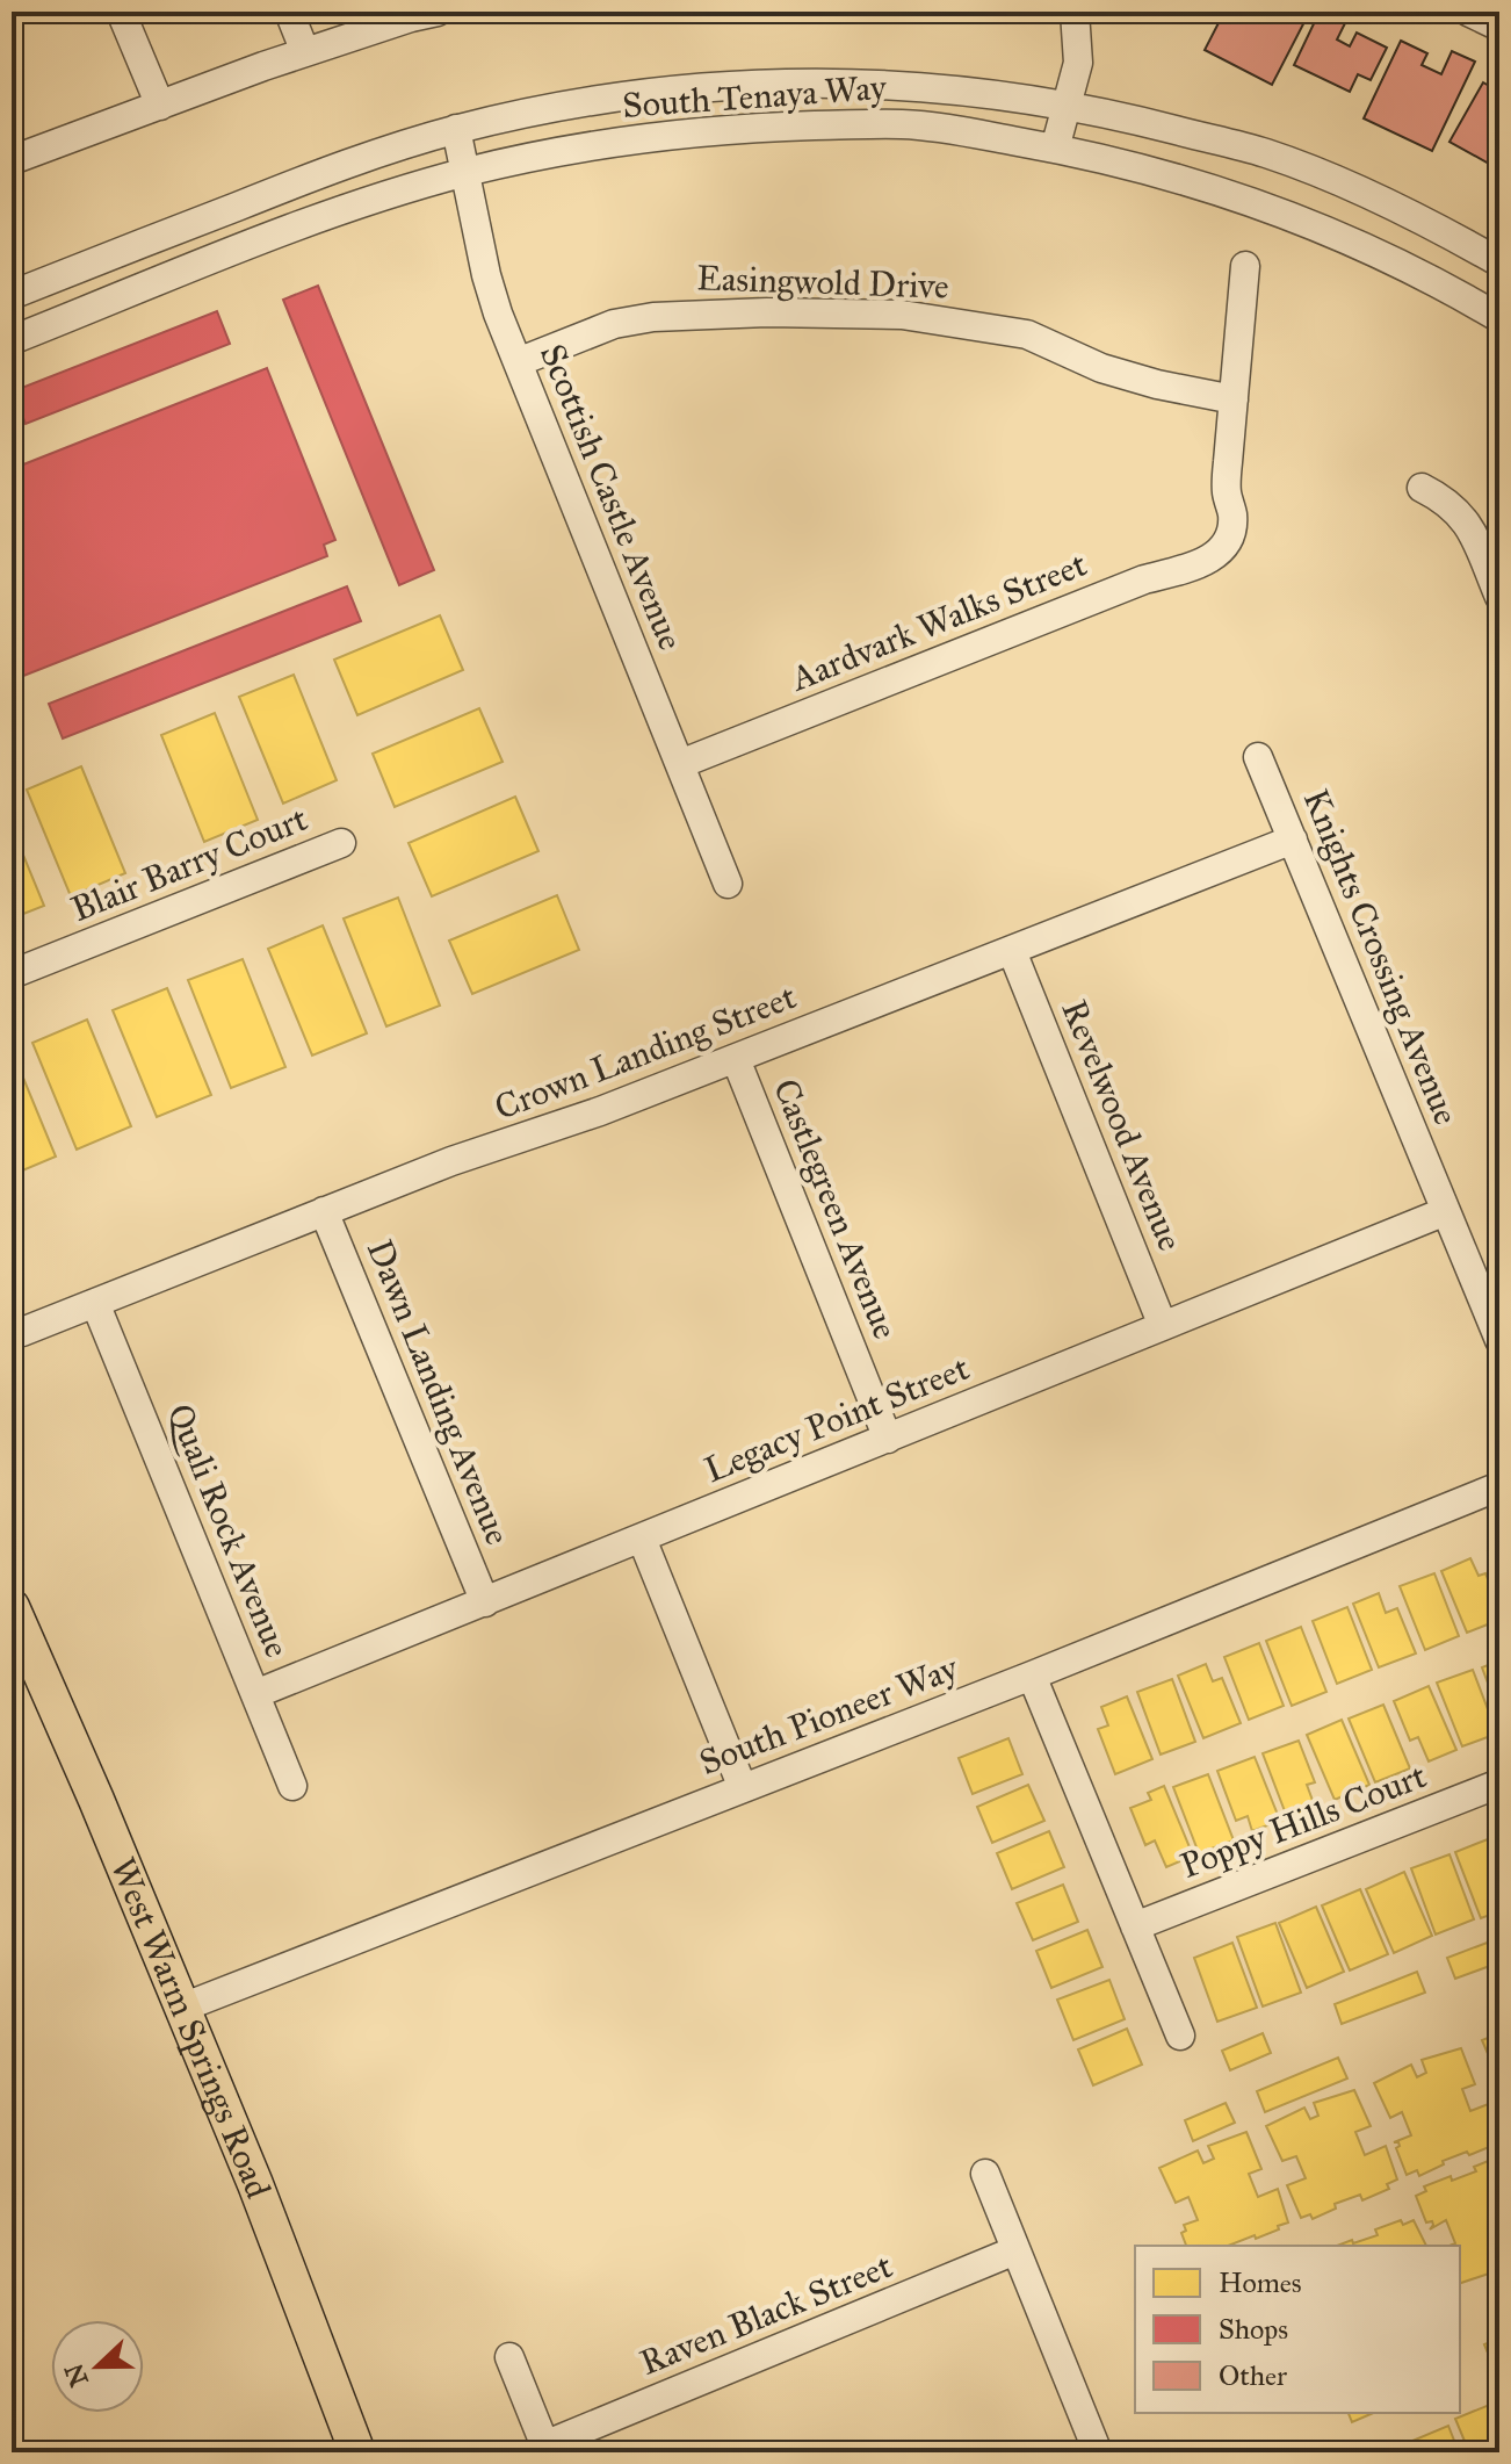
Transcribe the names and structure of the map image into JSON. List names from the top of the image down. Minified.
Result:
{"streets":{"main road":["West Warm Springs Road"],"street":["South Tenaya Way","Easingwold Drive","Scottish Castle Avenue","Aardvark Walks Street","Blair Barry Court","Knights Crossing Avenue","Crown Landing Street","Revelwood Avenue","Castlegreen Avenue","Dawn Landing Avenue","Legacy Point Street","Quali Rock Avenue","South Pioneer Way","Poppy Hills Court","Raven Black Street"]},"crossings":[["South Tenaya Way","Scottish Castle Avenue"],["Easingwold Drive","Scottish Castle Avenue"],["Easingwold Drive","Aardvark Walks Street"],["Scottish Castle Avenue","Aardvark Walks Street"],["Knights Crossing Avenue","Crown Landing Street"],["Knights Crossing Avenue","Legacy Point Street"],["Crown Landing Street","Revelwood Avenue"],["Crown Landing Street","Castlegreen Avenue"],["Crown Landing Street","Dawn Landing Avenue"],["Crown Landing Street","Quali Rock Avenue"],["Revelwood Avenue","Legacy Point Street"],["Castlegreen Avenue","Legacy Point Street"],["Dawn Landing Avenue","Legacy Point Street"],["Legacy Point Street","Quali Rock Avenue"],["South Pioneer Way","West Warm Springs Road"]],"legend":["Homes","Shops","Other"],"north":"left"}
